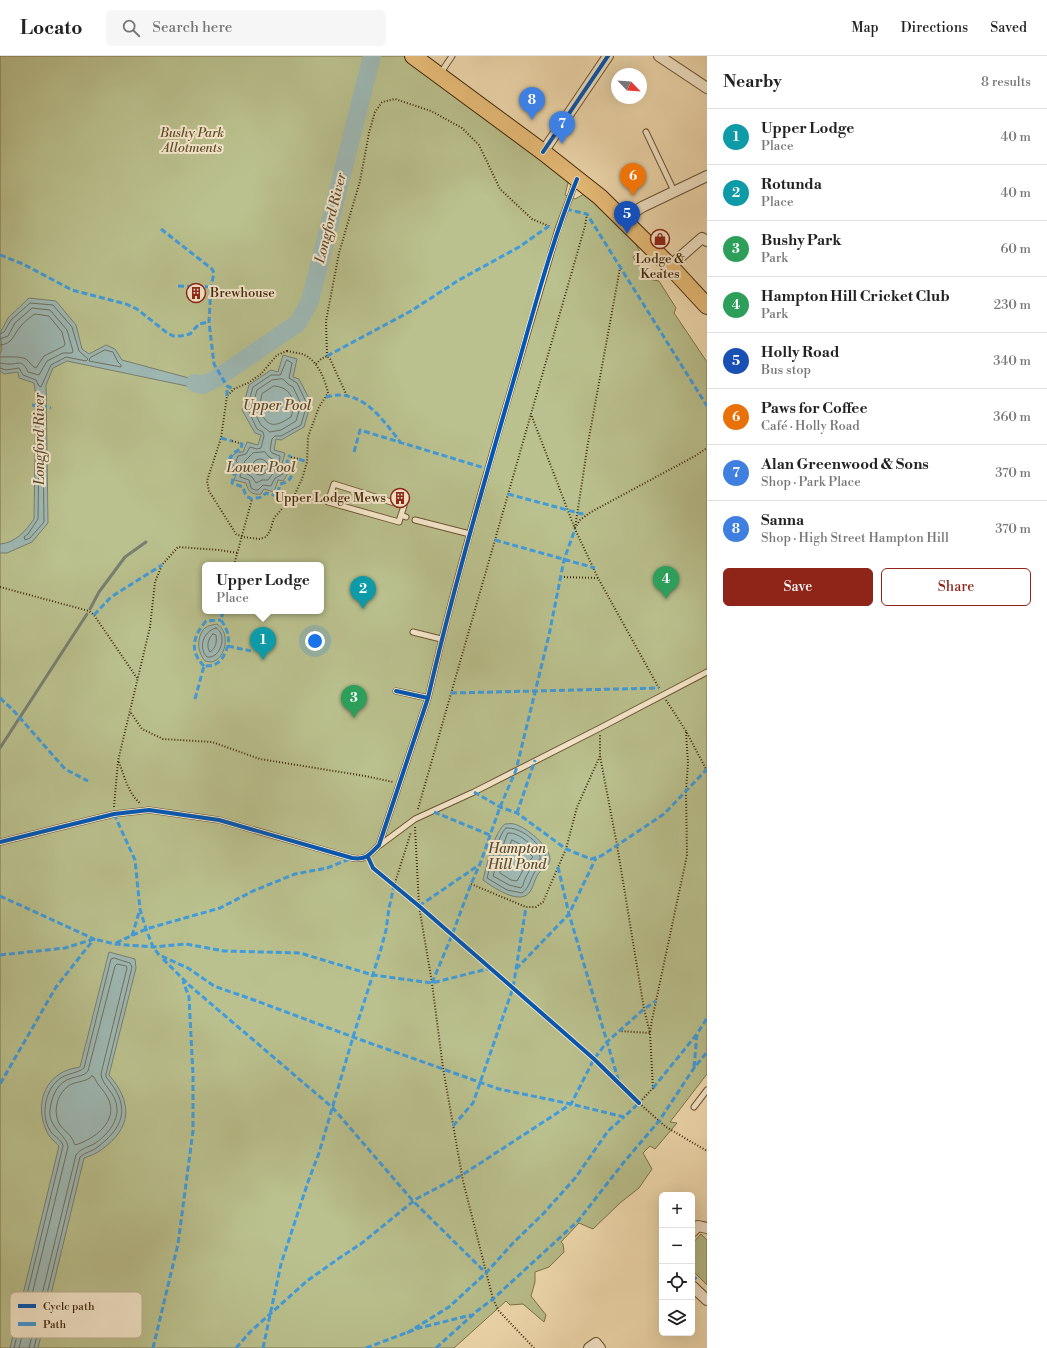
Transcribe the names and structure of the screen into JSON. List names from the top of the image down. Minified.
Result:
{"water":["Longford River","Upper Pool","Lower Pool","Hampton Hill Pond"],"parks":["Bushy Park Allotments"],"places":{"shop":["Lodge & Keates"],"building":["Brewhouse","Upper Lodge Mews"]},"legend":["Cycle path","Path"],"north":"bottom right","page":{"header":"Locato","search":"Search here","nav":["Map","Directions","Saved"],"heading":["Nearby","8 results"],"pins":["8","7","6","5","4","2","1","3"],"list":[{"mark":"1","name":"Upper Lodge","note":"Place","value":"40 m"},{"mark":"2","name":"Rotunda","note":"Place","value":"40 m"},{"mark":"3","name":"Bushy Park","note":"Park","value":"60 m"},{"mark":"4","name":"Hampton Hill Cricket Club","note":"Park","value":"230 m"},{"mark":"5","name":"Holly Road","note":"Bus stop","value":"340 m"},{"mark":"6","name":"Paws for Coffee","note":"Café · Holly Road","value":"360 m"},{"mark":"7","name":"Alan Greenwood & Sons","note":"Shop · Park Place","value":"370 m"},{"mark":"8","name":"Sanna","note":"Shop · High Street Hampton Hill","value":"370 m"}],"buttons":["Save","Share"],"popup":["Upper Lodge","Place"],"map_buttons":["+","−"]}}
